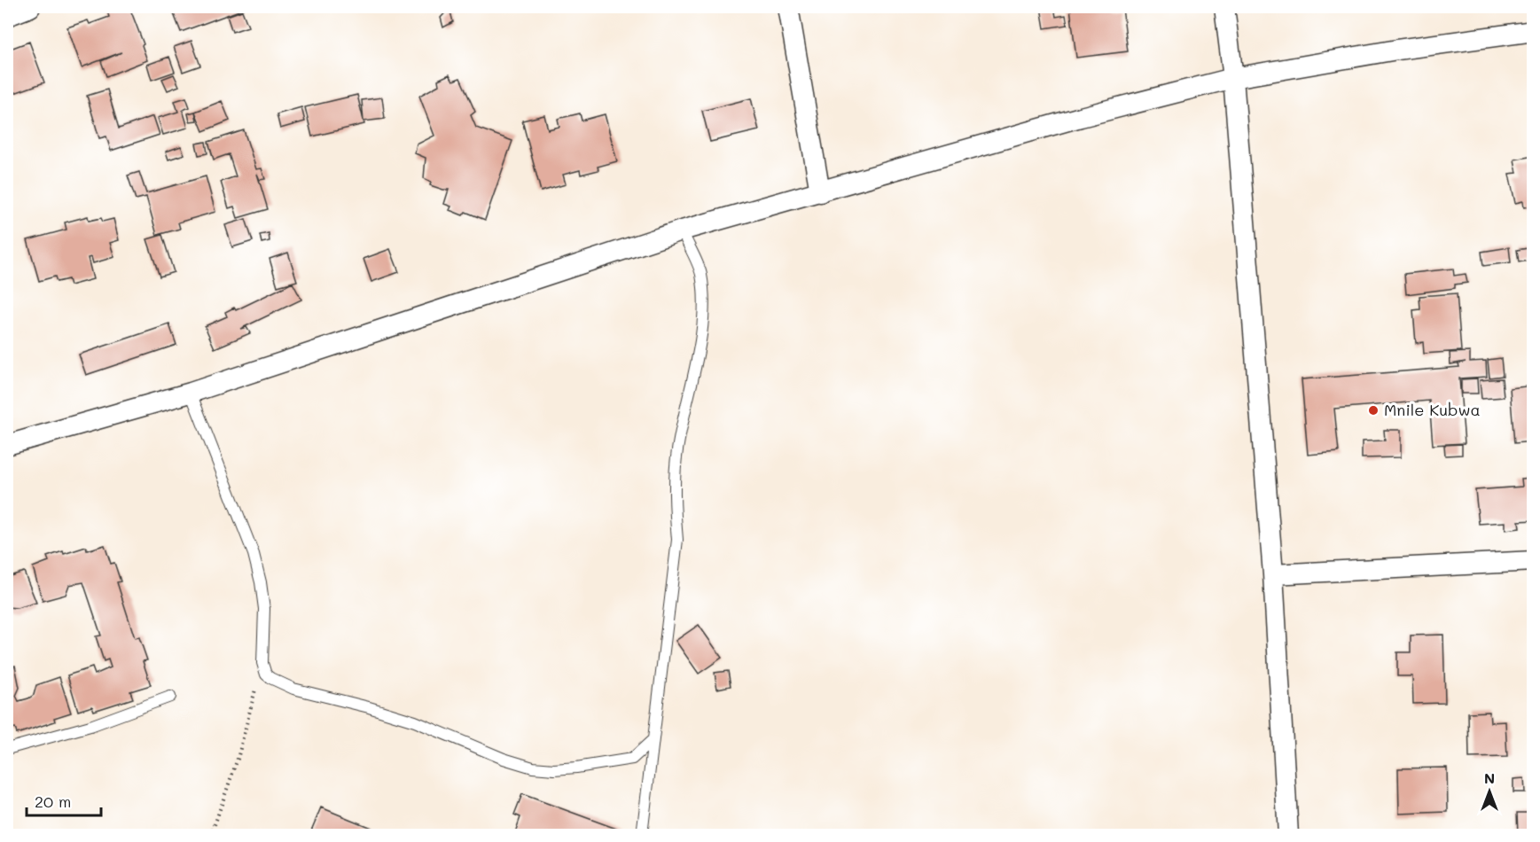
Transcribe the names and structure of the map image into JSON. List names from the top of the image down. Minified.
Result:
{"places":["Mnile Kubwa"],"scale_bar":"20 m","north":"top"}
